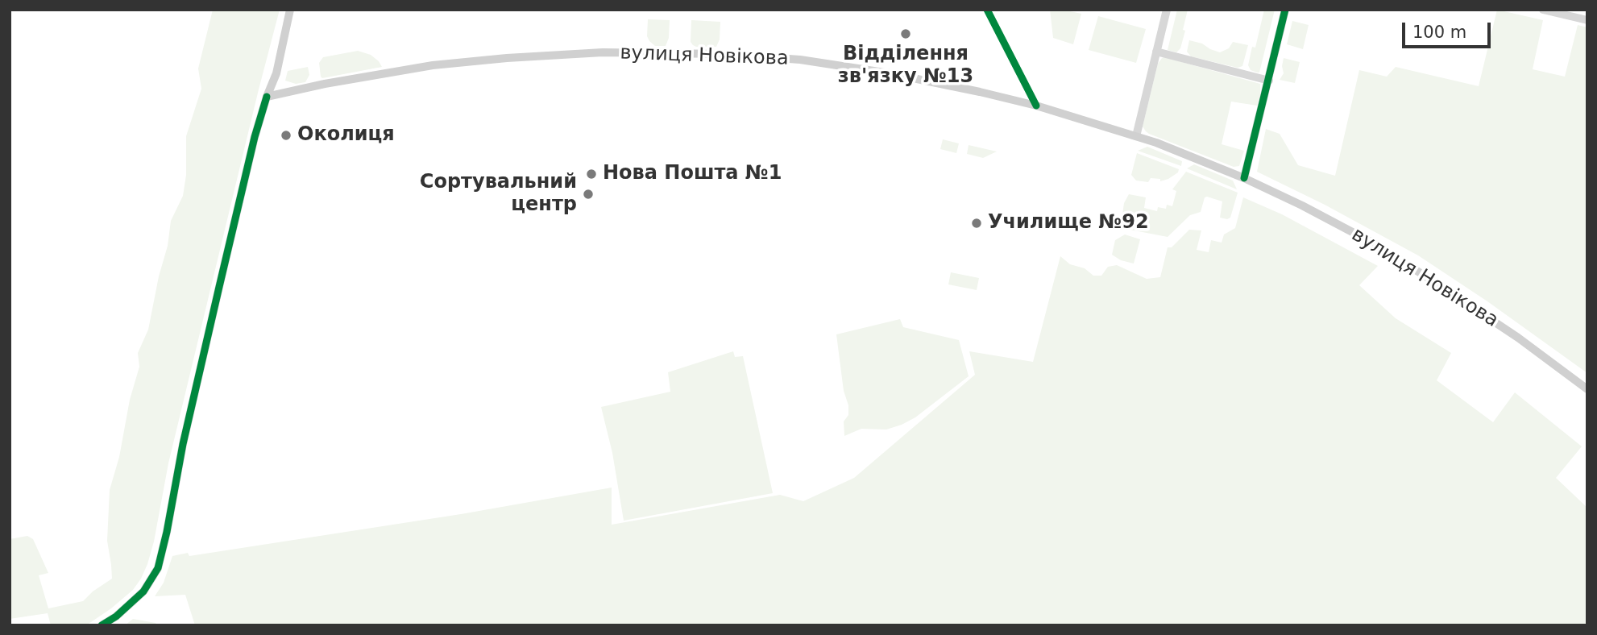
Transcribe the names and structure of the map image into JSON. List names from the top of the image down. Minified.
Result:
{"streets":{"main road":["вулиця Новікова"]},"places":["Відділення зв'язку №13","Околиця","Нова Пошта №1","Сортувальний центр","Училище №92"],"scale_bar":"100 m"}
